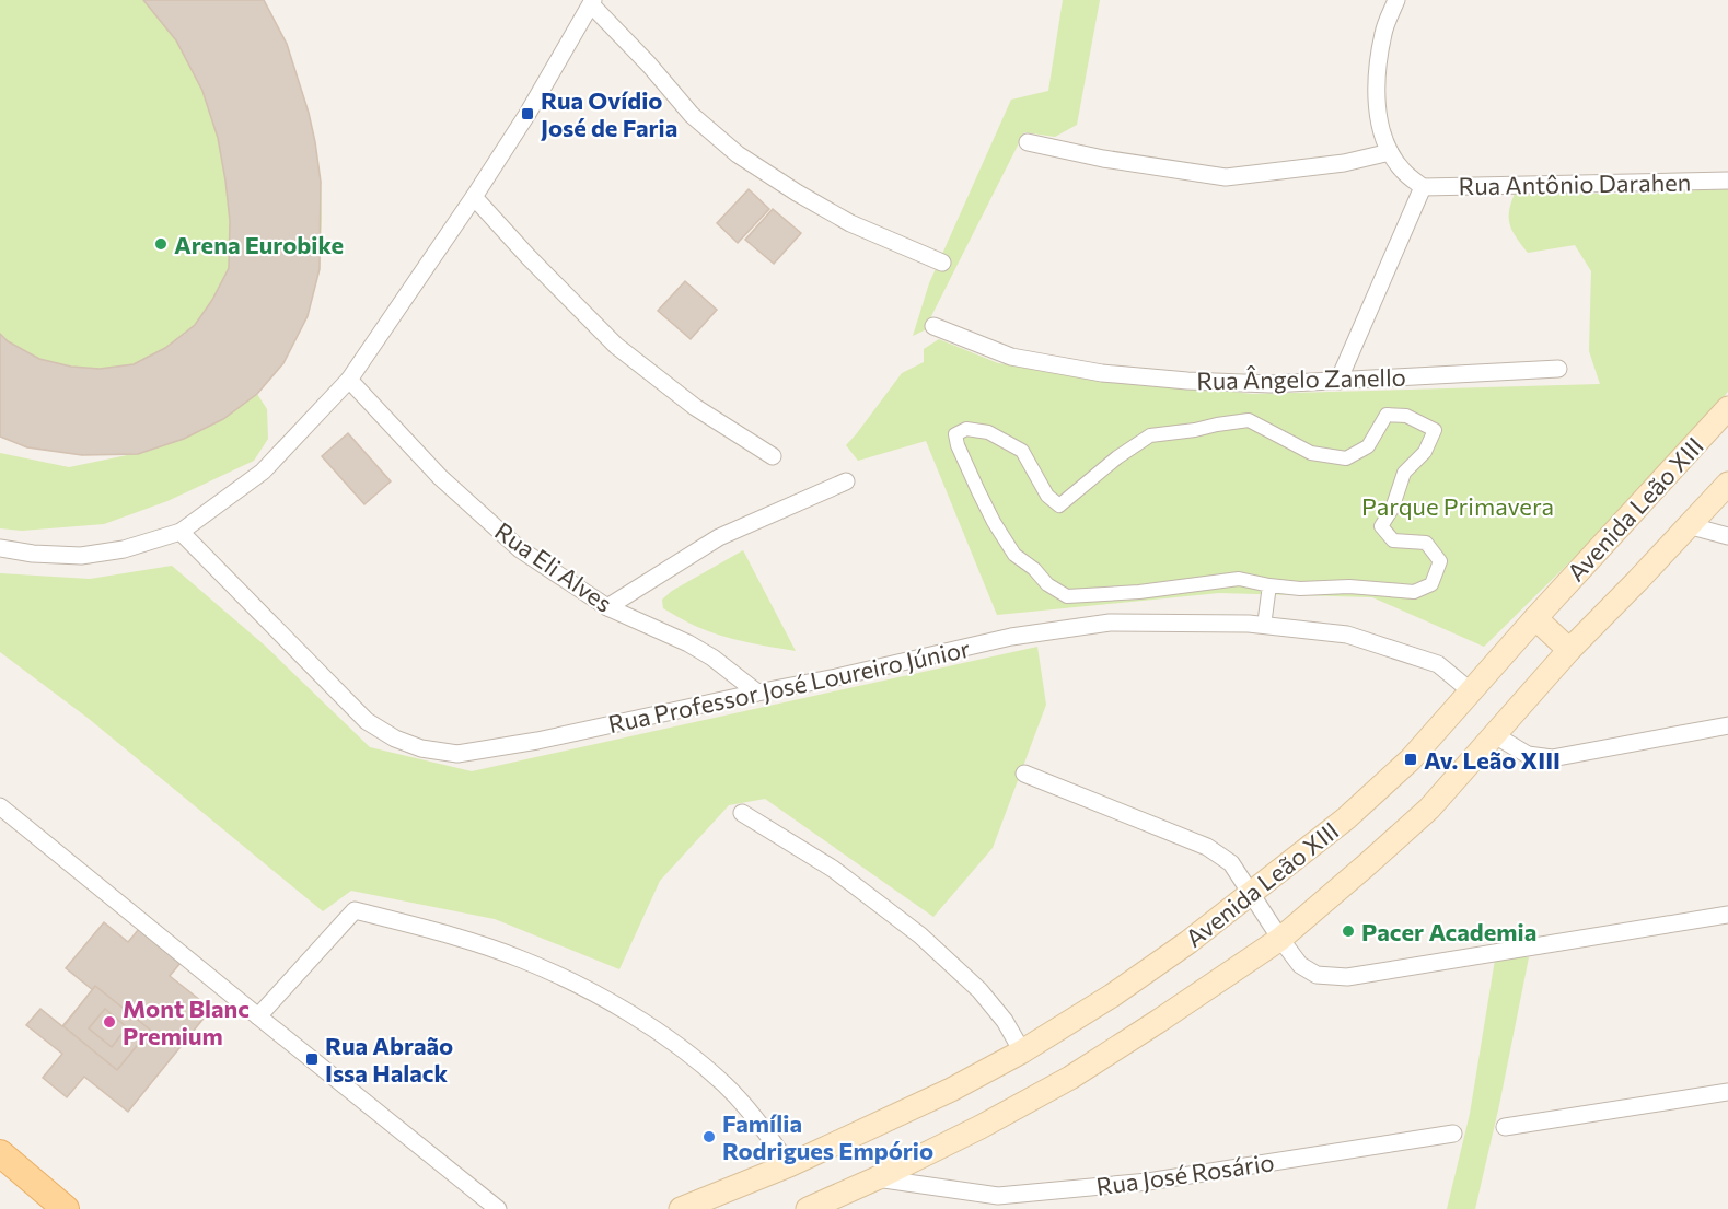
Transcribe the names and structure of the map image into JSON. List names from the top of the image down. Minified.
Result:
{"streets":{"main road":["Avenida Leão XIII"],"street":["Rua Antônio Darahen","Rua Ângelo Zanello","Rua Eli Alves","Rua Professor José Loureiro Júnior","Rua José Rosário"]},"crossings":[["Avenida Leão XIII","Rua Professor José Loureiro Júnior"],["Avenida Leão XIII","Rua José Rosário"],["Rua Eli Alves","Rua Professor José Loureiro Júnior"]],"parks":["Parque Primavera"],"places":{"transit":["Rua Ovídio José de Faria","Av. Leão XIII","Rua Abraão Issa Halack"],"other":["Arena Eurobike","Pacer Academia","Mont Blanc Premium","Família Rodrigues Empório"]}}
